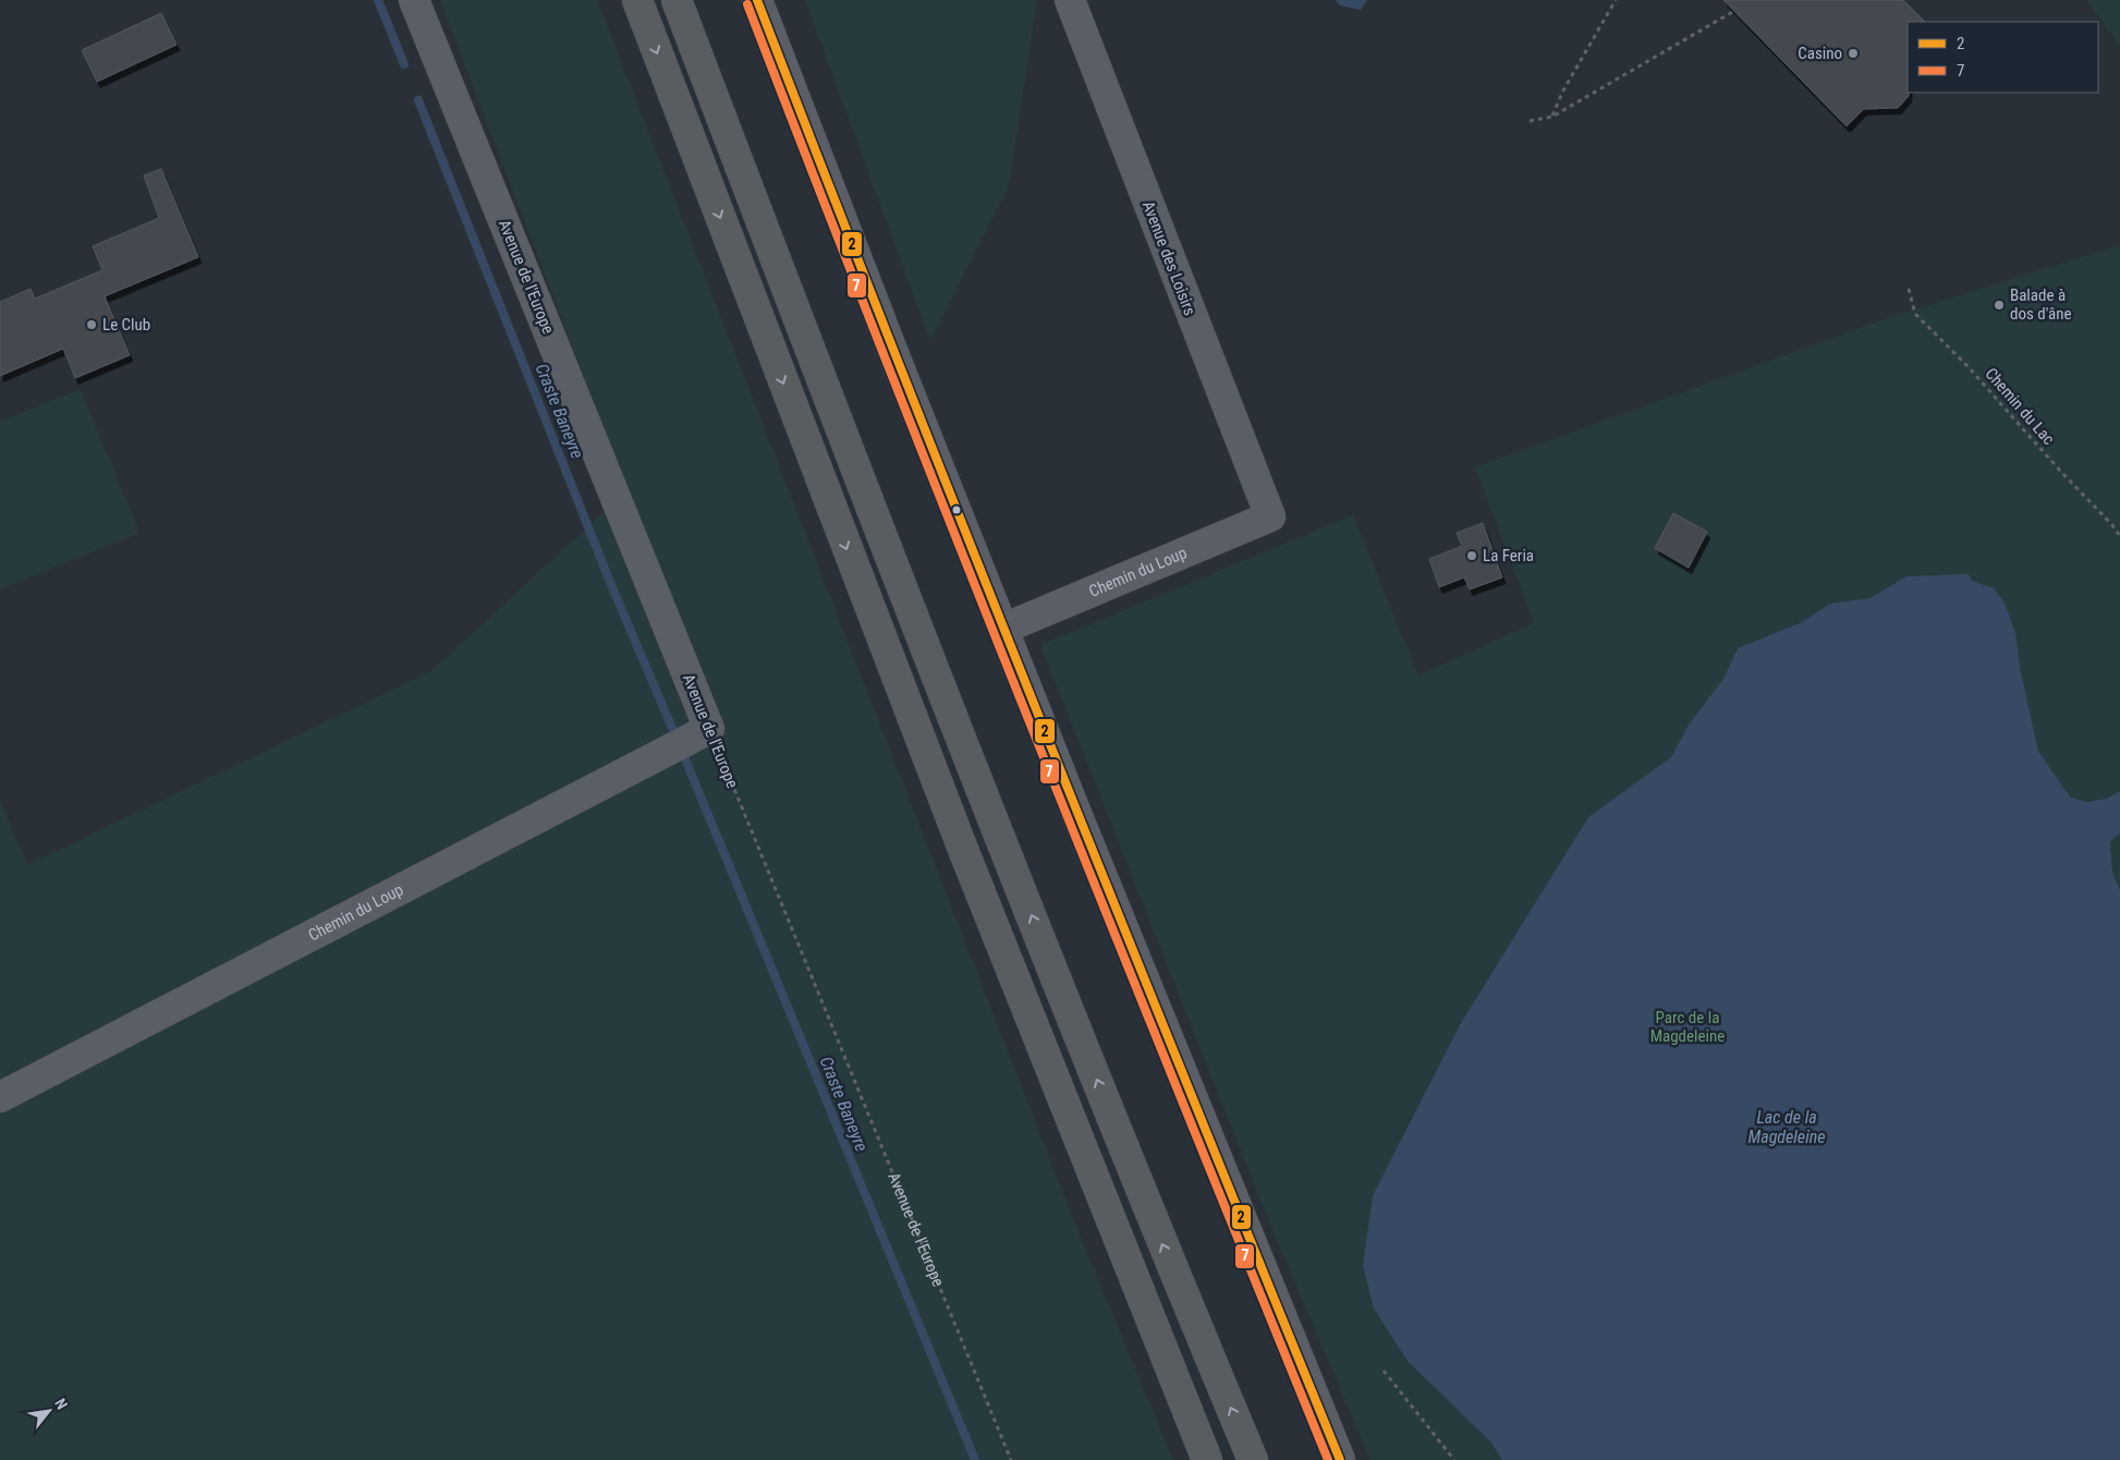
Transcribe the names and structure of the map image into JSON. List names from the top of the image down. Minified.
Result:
{"streets":{"street":["Avenue des Loisirs","Avenue de l'Europe","Chemin du Loup"],"path":["Chemin du Lac"]},"crossings":[["Avenue des Loisirs","Chemin du Loup"],["Avenue de l'Europe","Chemin du Loup"]],"water":["Craste Baneyre","Lac de la Magdeleine"],"parks":["Parc de la Magdeleine"],"places":["Casino","Balade à dos d'âne","Le Club","La Feria"],"lines":["transit line 2","transit line 7"],"legend":["2","7"],"north":"top right"}
